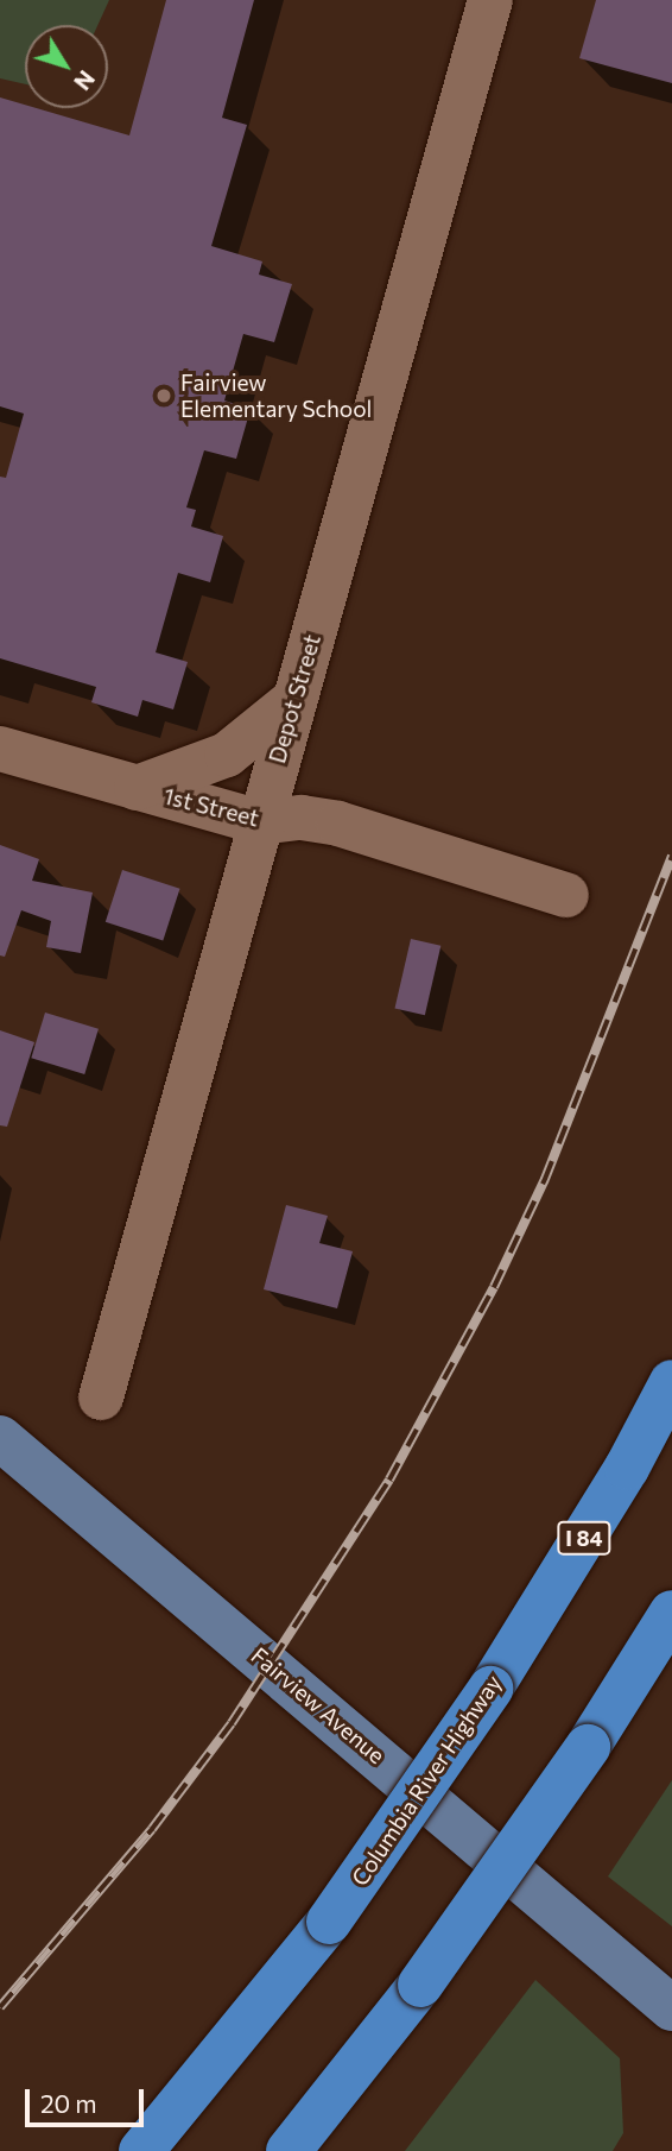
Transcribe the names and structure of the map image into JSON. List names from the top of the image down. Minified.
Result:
{"streets":{"highway":["I 84","Columbia River Highway"],"main road":["Fairview Avenue"],"street":["Depot Street","1st Street"]},"crossings":[["Depot Street","1st Street"]],"places":["Fairview Elementary School"],"scale_bar":"20 m","north":"bottom right"}
